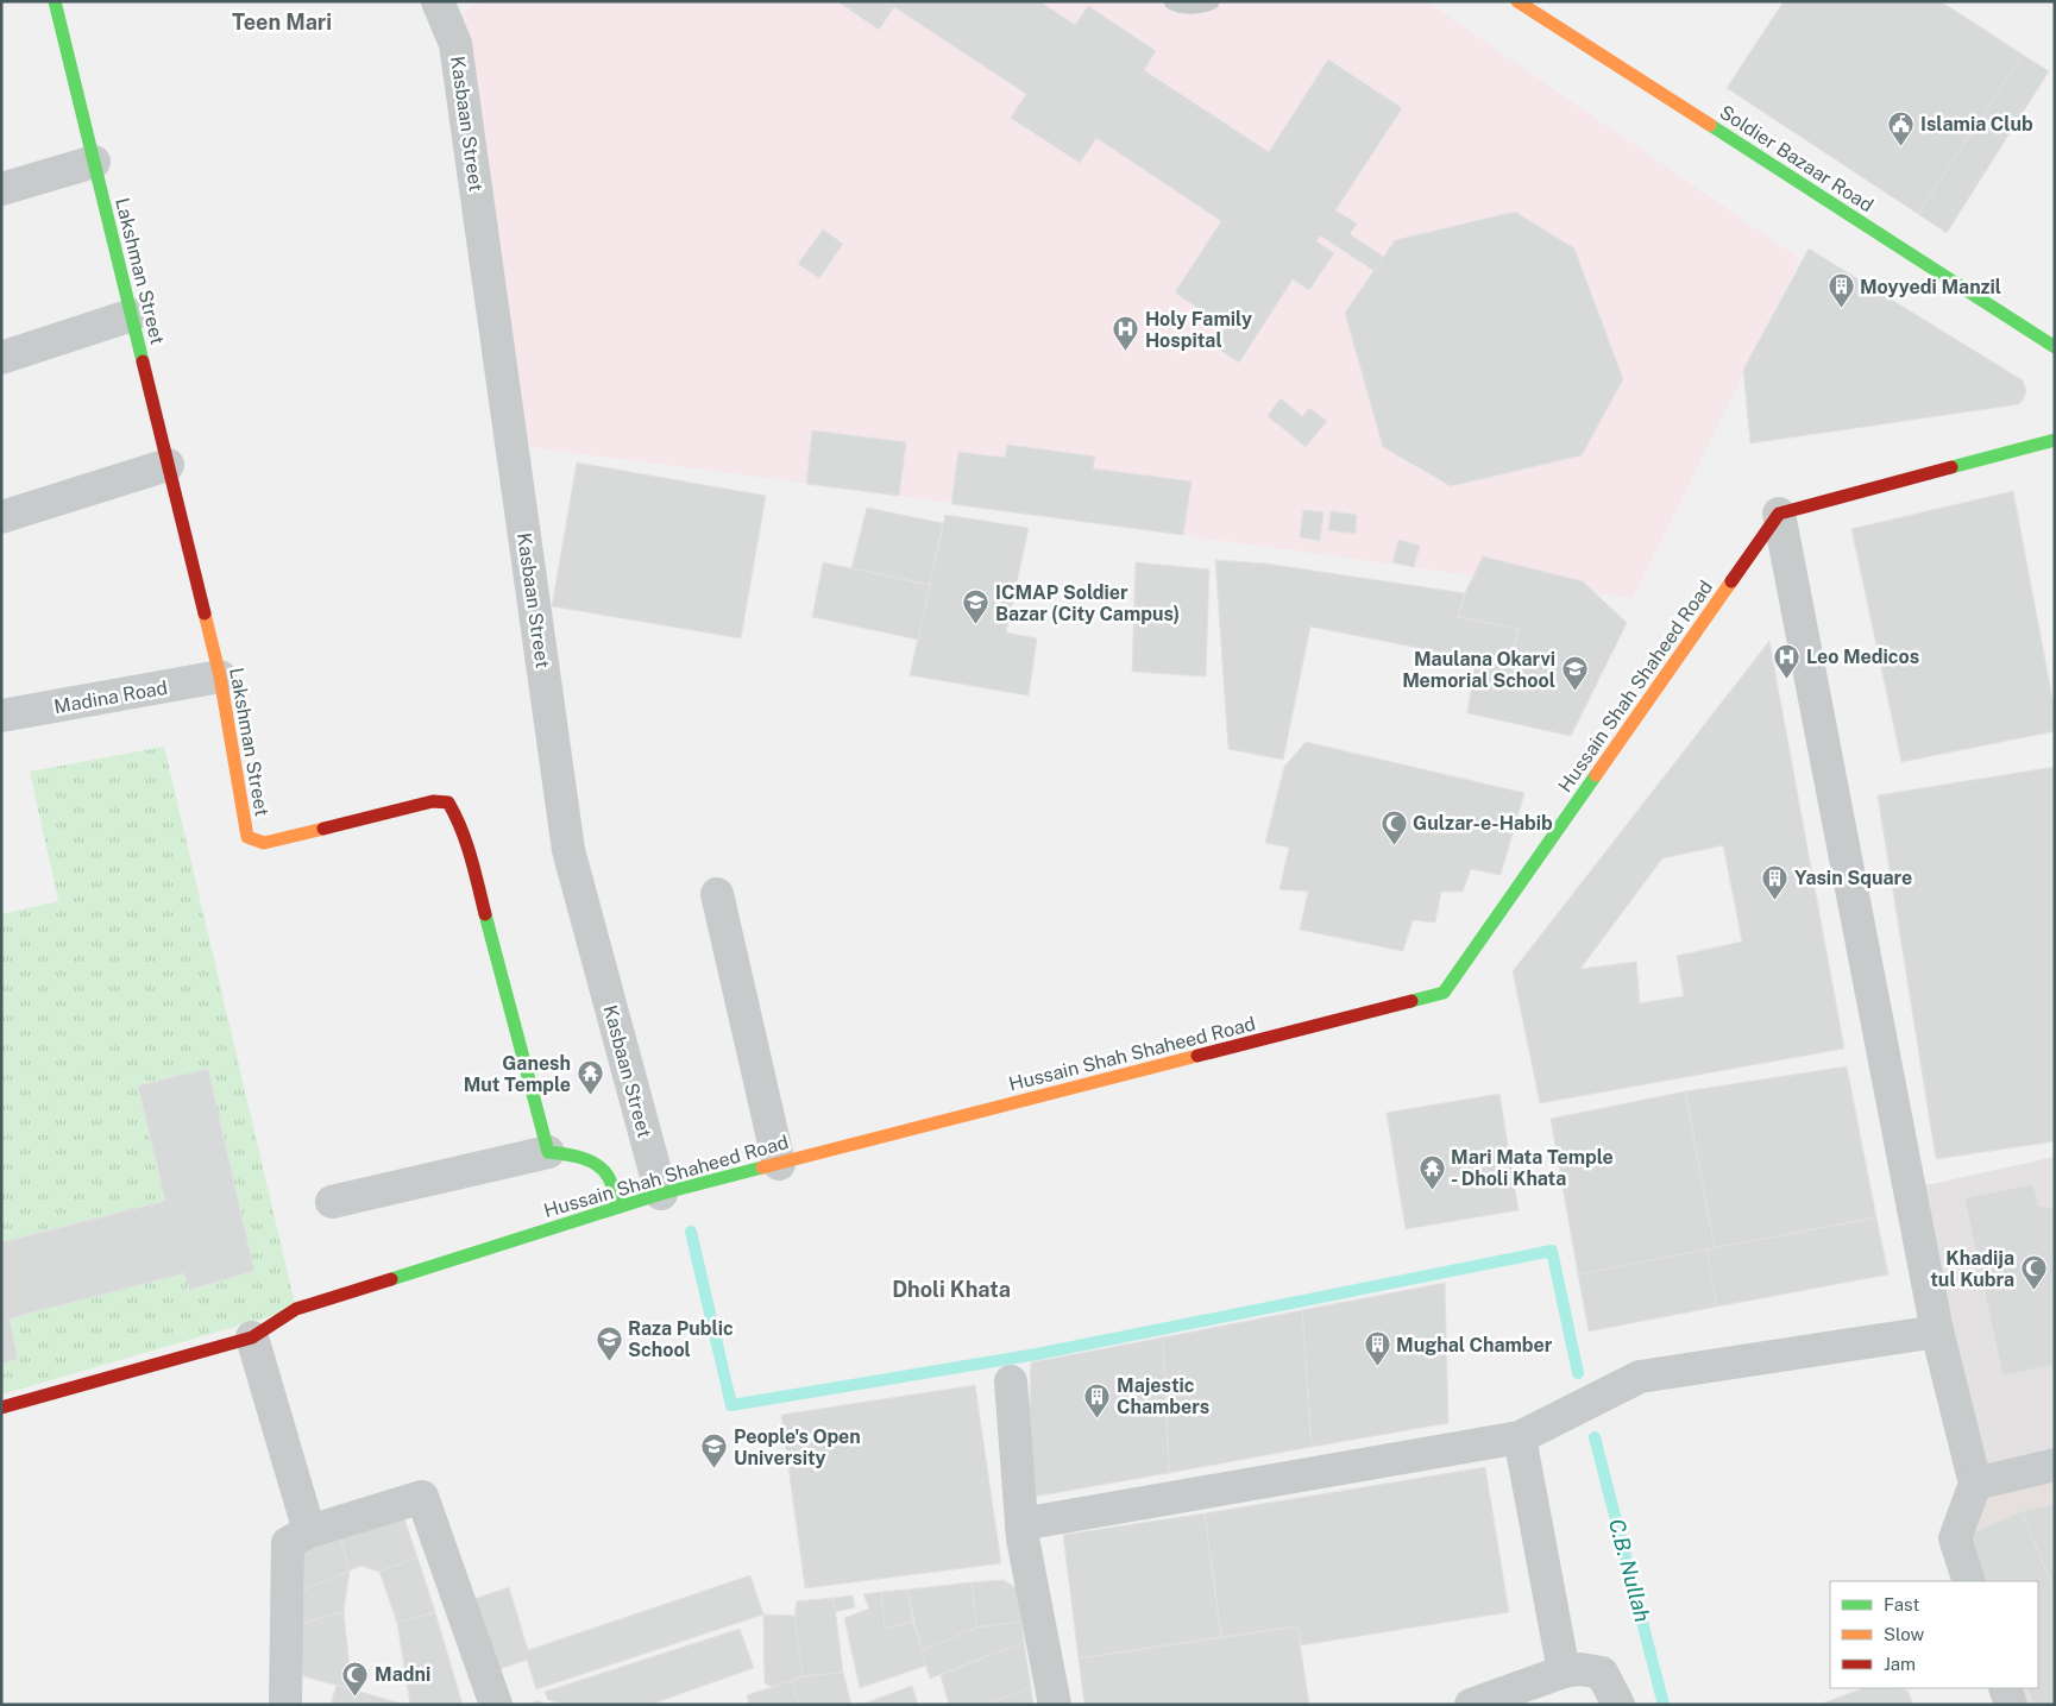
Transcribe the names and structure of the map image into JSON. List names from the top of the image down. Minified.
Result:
{"streets":{"street":["Kasbaan Street","Soldier Bazaar Road","Lakshman Street","Hussain Shah Shaheed Road","Madina Road"]},"crossings":[["Kasbaan Street","Hussain Shah Shaheed Road"],["Lakshman Street","Madina Road"]],"districts":["Teen Mari","Dholi Khata"],"water":["C.B. Nullah"],"places":{"public building":["Islamia Club"],"building":["Moyyedi Manzil","Yasin Square","Mughal Chamber","Majestic Chambers"],"hospital":["Holy Family Hospital","Leo Medicos"],"school or university":["ICMAP Soldier Bazar (City Campus)","Maulana Okarvi Memorial School","Raza Public School","People's Open University"],"mosque":["Gulzar-e-Habib","Khadija tul Kubra","Madni"],"temple":["Ganesh Mut Temple","Mari Mata Temple - Dholi Khata"]},"legend":["Fast","Slow","Jam"]}
